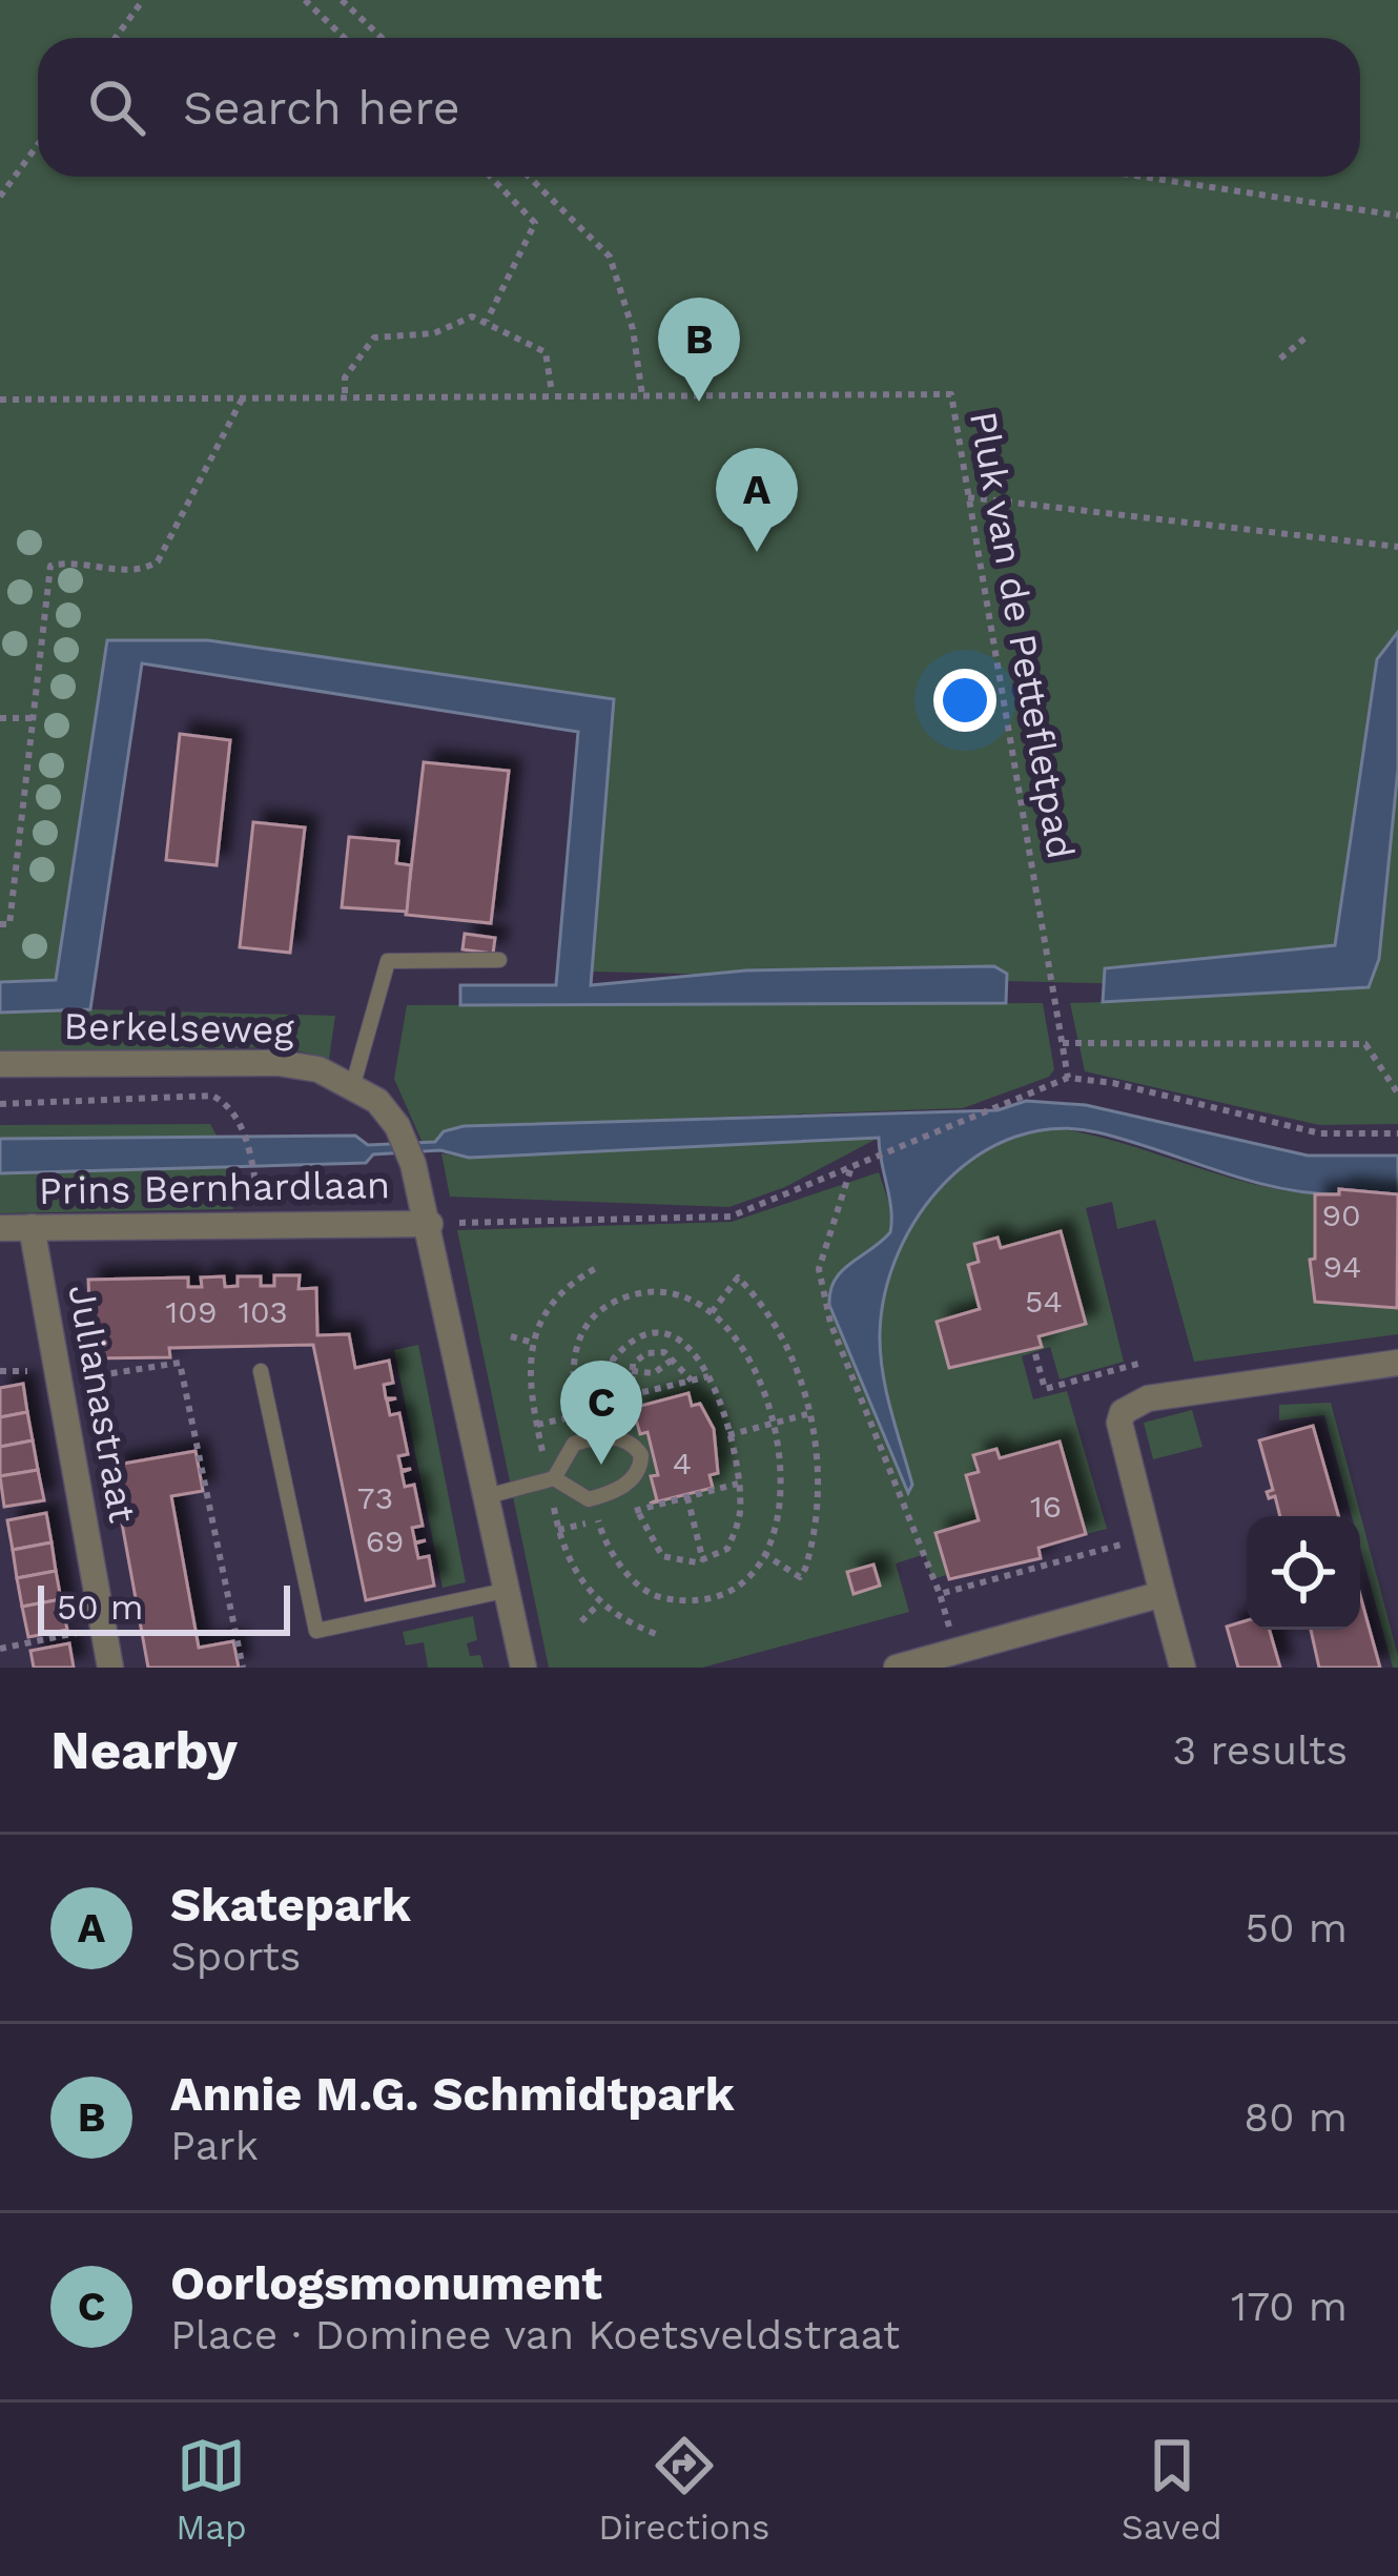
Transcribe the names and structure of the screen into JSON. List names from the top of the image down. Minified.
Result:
{"streets":{"street":["Berkelseweg","Prins Bernhardlaan","Julianastraat"],"path":["Pluk van de Pettefletpad"]},"crossings":[["Prins Bernhardlaan","Julianastraat"]],"house_numbers":["90","94","54","109","103","4","73","16","69"],"scale_bar":"50 m","page":{"search":"Search here","pins":["B","A","C"],"scale":"50 m","heading":["Nearby","3 results"],"list":[{"mark":"A","name":"Skatepark","note":"Sports","value":"50 m"},{"mark":"B","name":"Annie M.G. Schmidtpark","note":"Park","value":"80 m"},{"mark":"C","name":"Oorlogsmonument","note":"Place · Dominee van Koetsveldstraat","value":"170 m"}],"nav":["Map","Directions","Saved"]}}
